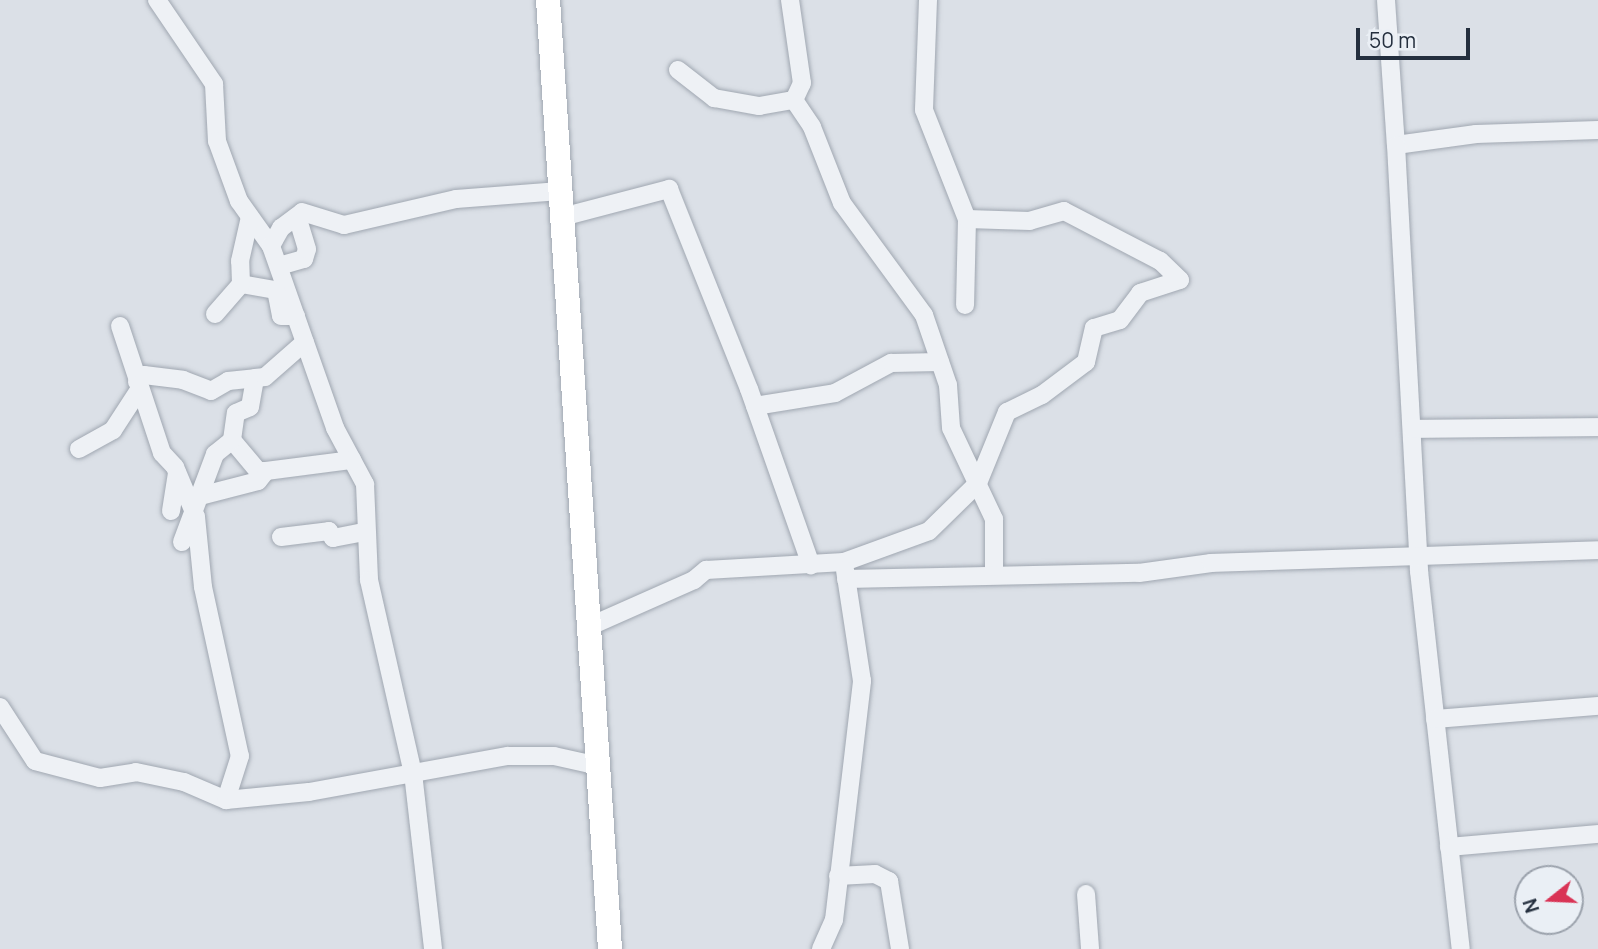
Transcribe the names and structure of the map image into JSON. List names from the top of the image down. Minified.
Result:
{"scale_bar":"50 m","north":"left"}
